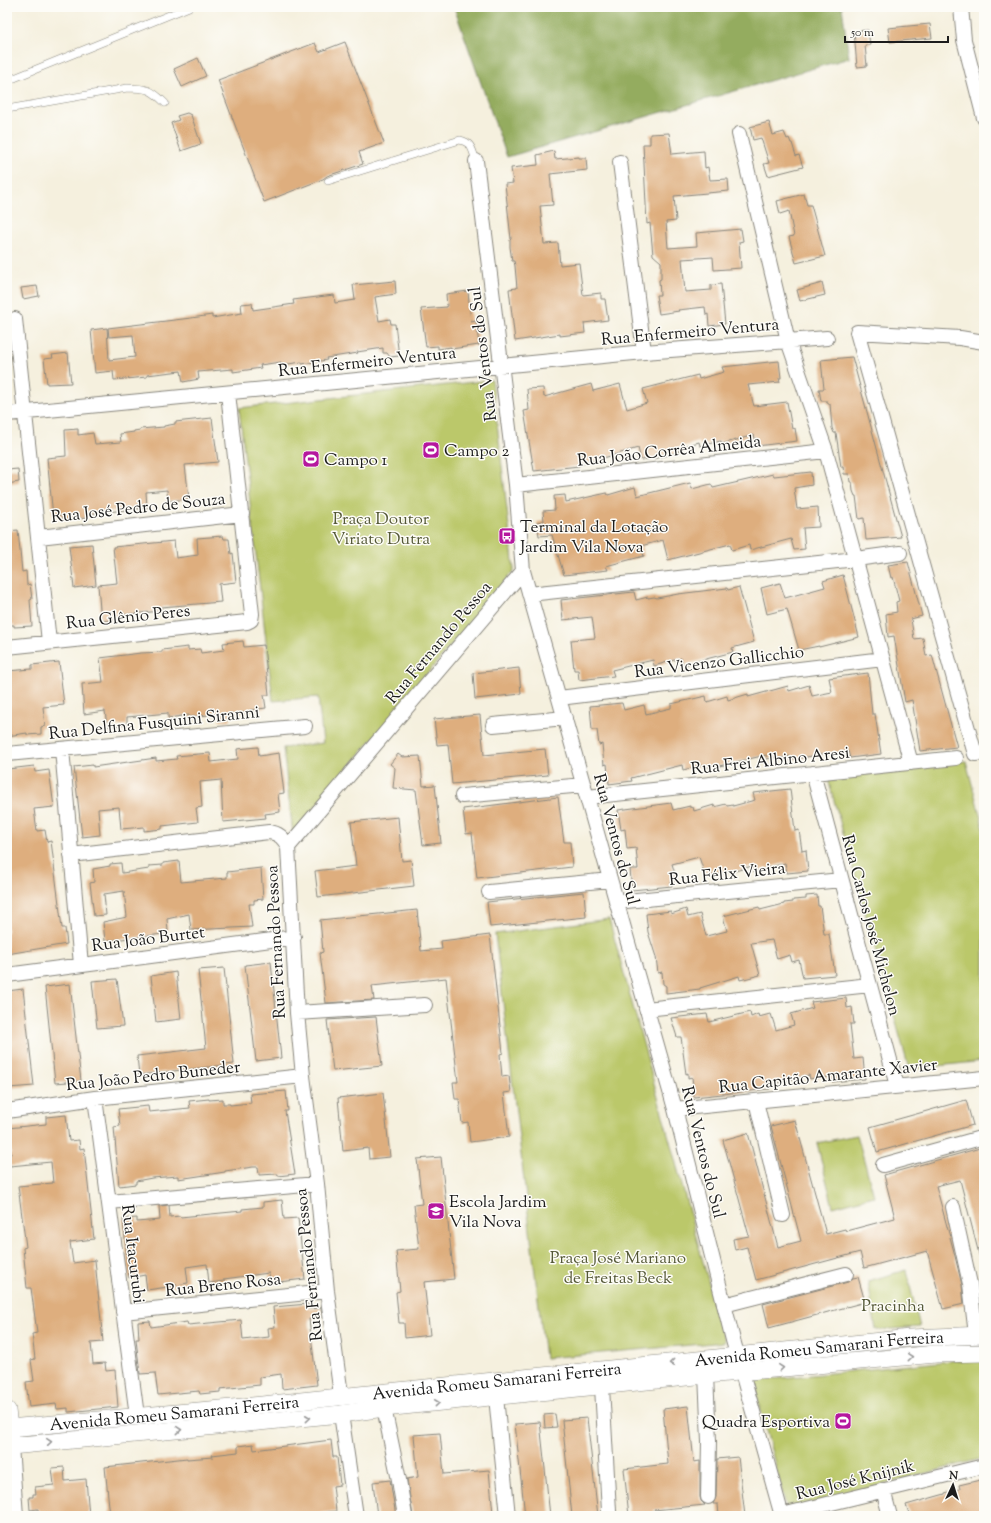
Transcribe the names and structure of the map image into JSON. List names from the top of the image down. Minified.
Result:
{"streets":{"street":["Rua Enfermeiro Ventura","Rua Ventos do Sul","Rua João Corrêa Almeida","Rua José Pedro de Souza","Rua Glênio Peres","Rua Fernando Pessoa","Rua Vicenzo Gallicchio","Rua Delfina Fusquini Siranni","Rua Frei Albino Aresi","Rua Félix Vieira","Rua Carlos José Michelon","Rua João Burtet","Rua João Pedro Buneder","Rua Capitão Amarante Xavier","Rua Itacurubi","Rua Breno Rosa","Avenida Romeu Samarani Ferreira","Rua José Knijnik"]},"crossings":[["Rua Enfermeiro Ventura","Rua Ventos do Sul"],["Rua Ventos do Sul","Rua João Corrêa Almeida"],["Rua Ventos do Sul","Rua Fernando Pessoa"],["Rua Ventos do Sul","Rua Vicenzo Gallicchio"],["Rua Ventos do Sul","Rua Frei Albino Aresi"],["Rua Ventos do Sul","Rua Félix Vieira"],["Rua Ventos do Sul","Rua Capitão Amarante Xavier"],["Rua Ventos do Sul","Avenida Romeu Samarani Ferreira"],["Rua Ventos do Sul","Rua José Knijnik"],["Rua José Pedro de Souza","Rua Glênio Peres"],["Rua Fernando Pessoa","Rua João Burtet"],["Rua Fernando Pessoa","Rua João Pedro Buneder"],["Rua Fernando Pessoa","Rua Breno Rosa"],["Rua Fernando Pessoa","Avenida Romeu Samarani Ferreira"],["Rua Frei Albino Aresi","Rua Carlos José Michelon"],["Rua Félix Vieira","Rua Carlos José Michelon"],["Rua Carlos José Michelon","Rua Capitão Amarante Xavier"],["Rua João Pedro Buneder","Rua Itacurubi"],["Rua Itacurubi","Rua Breno Rosa"],["Rua Itacurubi","Avenida Romeu Samarani Ferreira"]],"parks":["Praça Doutor Viriato Dutra","Praça José Mariano de Freitas Beck","Pracinha"],"places":{"sports":["Campo 2","Campo 1","Quadra Esportiva"],"bus stop":["Terminal da Lotação Jardim Vila Nova"],"school or university":["Escola Jardim Vila Nova"]},"scale_bar":"50 m","north":"top"}
